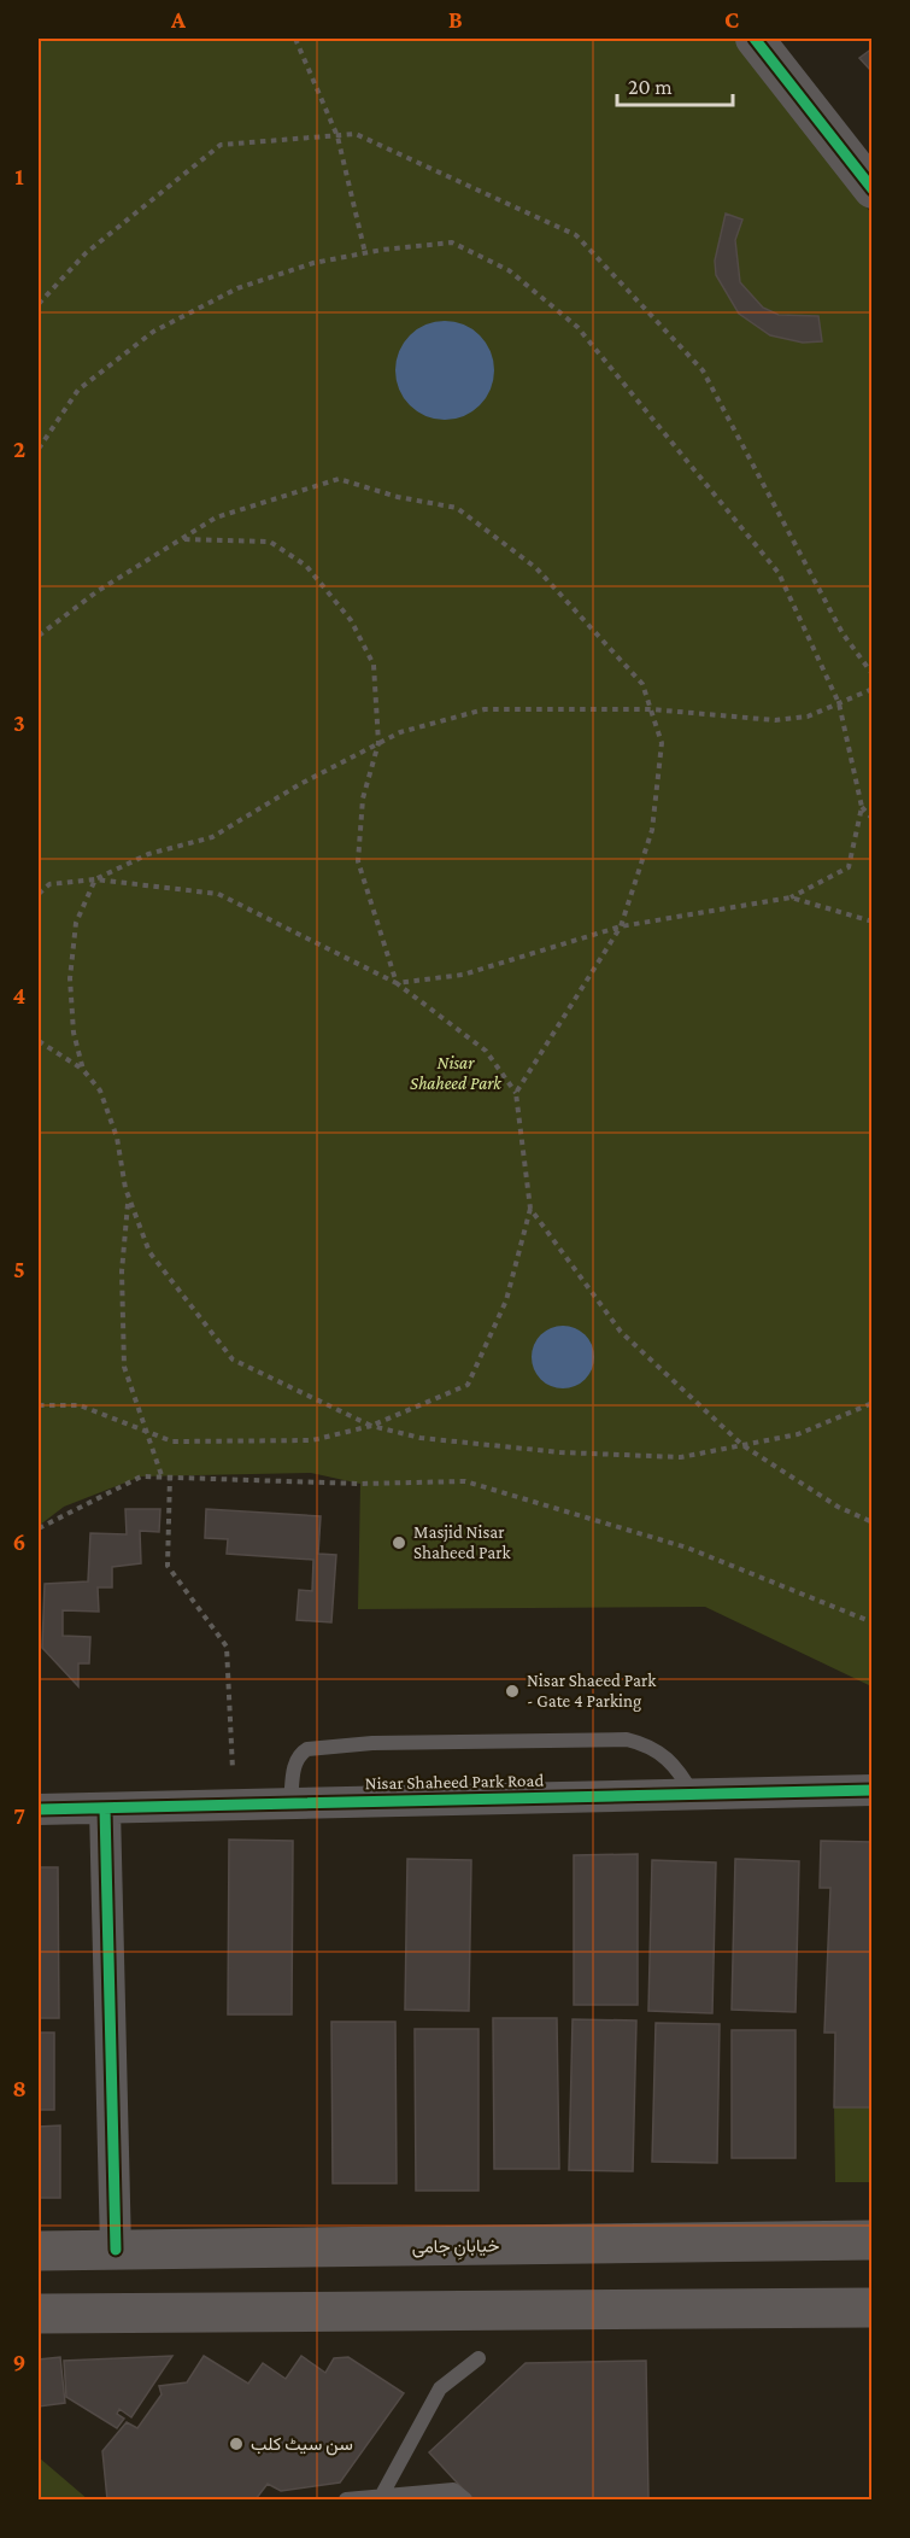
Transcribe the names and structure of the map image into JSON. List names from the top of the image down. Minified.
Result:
{"streets":{"main road":["خیابانِ جامی"],"street":["Nisar Shaheed Park Road"]},"parks":["Nisar Shaheed Park"],"places":["Masjid Nisar Shaheed Park","Nisar Shaeed Park - Gate 4 Parking","سن سیٹ کلب"],"scale_bar":"20 m","grid":{"columns":["A","B","C"],"rows":["1","2","3","4","5","6","7","8","9"]}}
